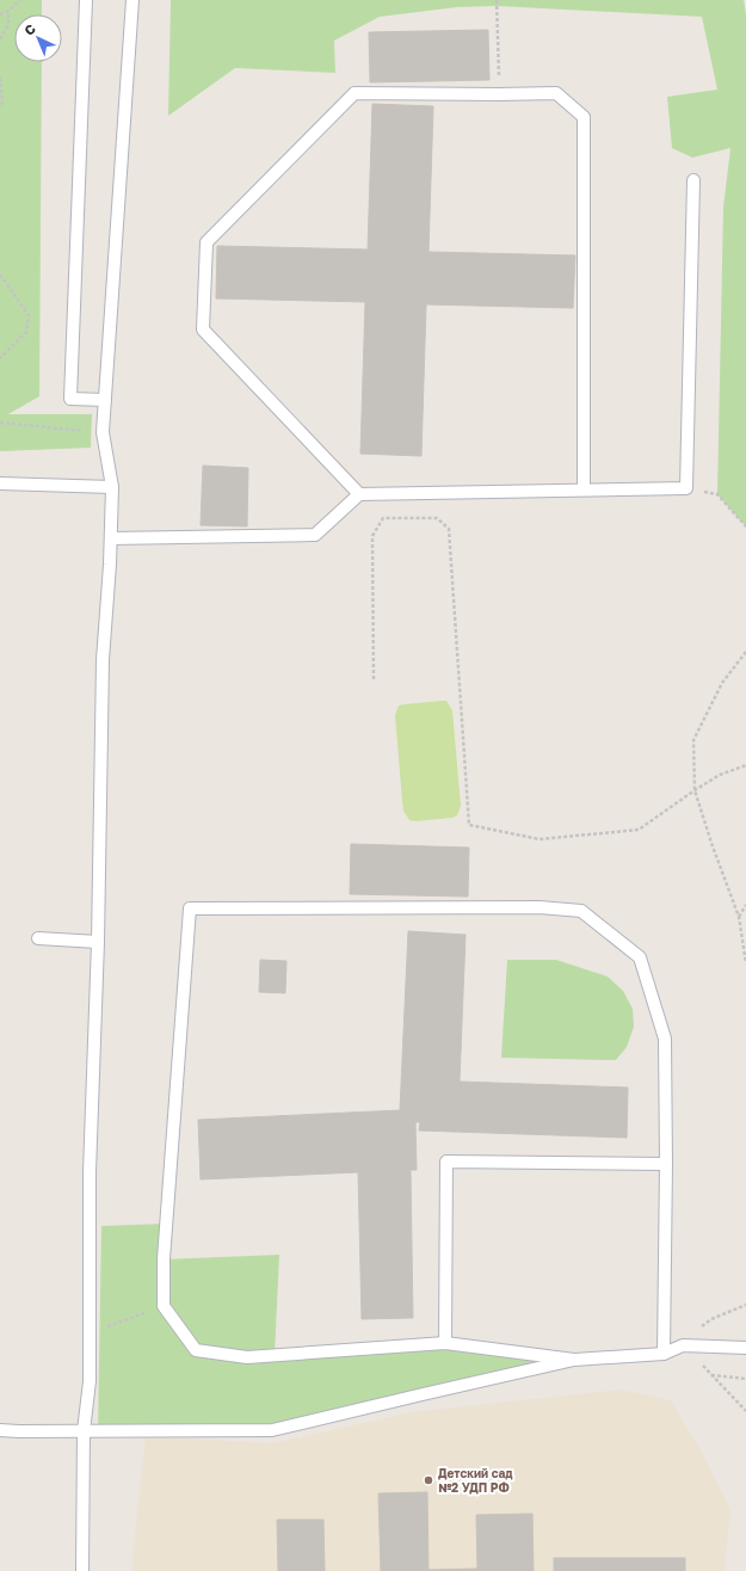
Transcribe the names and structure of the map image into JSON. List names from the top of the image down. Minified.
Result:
{"places":["Детский сад №2 УДП РФ"],"north":"top left"}
